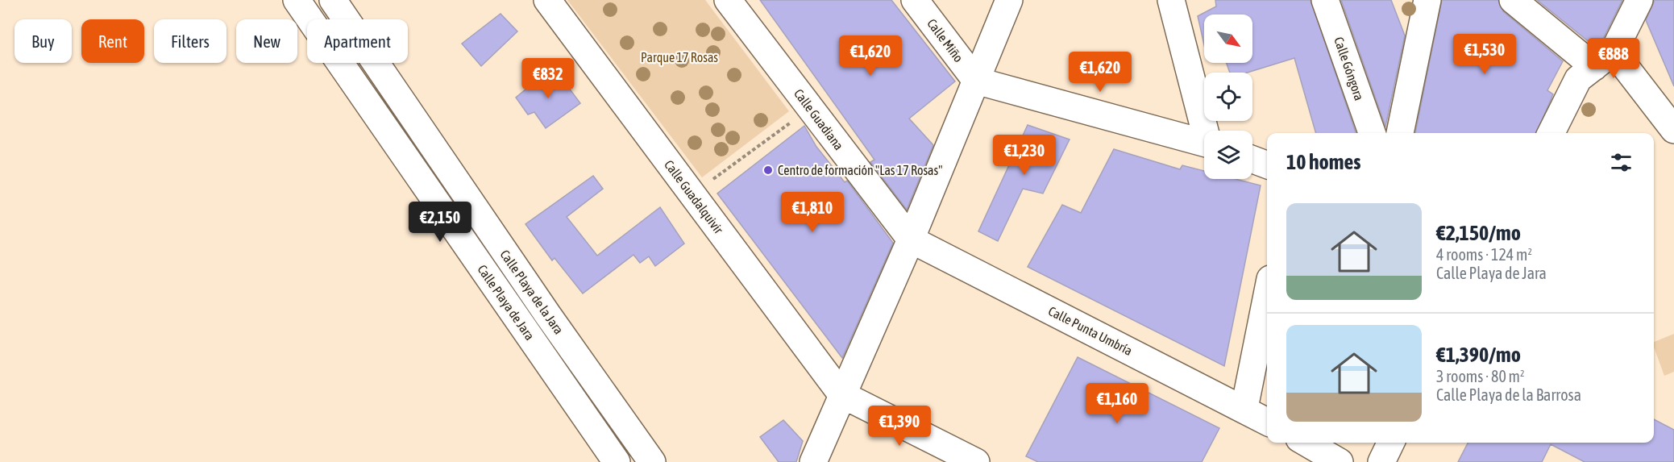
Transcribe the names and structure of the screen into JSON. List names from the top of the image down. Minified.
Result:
{"streets":{"street":["Calle Miño","Calle Góngora","Calle Guadiana","Calle Guadalquivir","Calle Playa de la Jara","Calle Playa de Jara","Calle Punta Umbría"]},"crossings":[["Calle Guadiana","Calle Punta Umbría"]],"parks":["Parque 17 Rosas"],"places":["Centro de formación \"Las 17 Rosas\""],"north":"bottom right","page":{"chip":["Buy","Rent","Filters","New","Apartment"],"price":["€1,530","€1,620","€888","€1,620","€832","€1,230","€1,810","€2,150","€1,160","€1,390"],"heading":"10 homes","list":[{"name":"€2,150/mo","note":"4 rooms · 124 m² · Calle Playa de Jara"},{"name":"€1,390/mo","note":"3 rooms · 80 m² · Calle Playa de la Barrosa"}]}}
